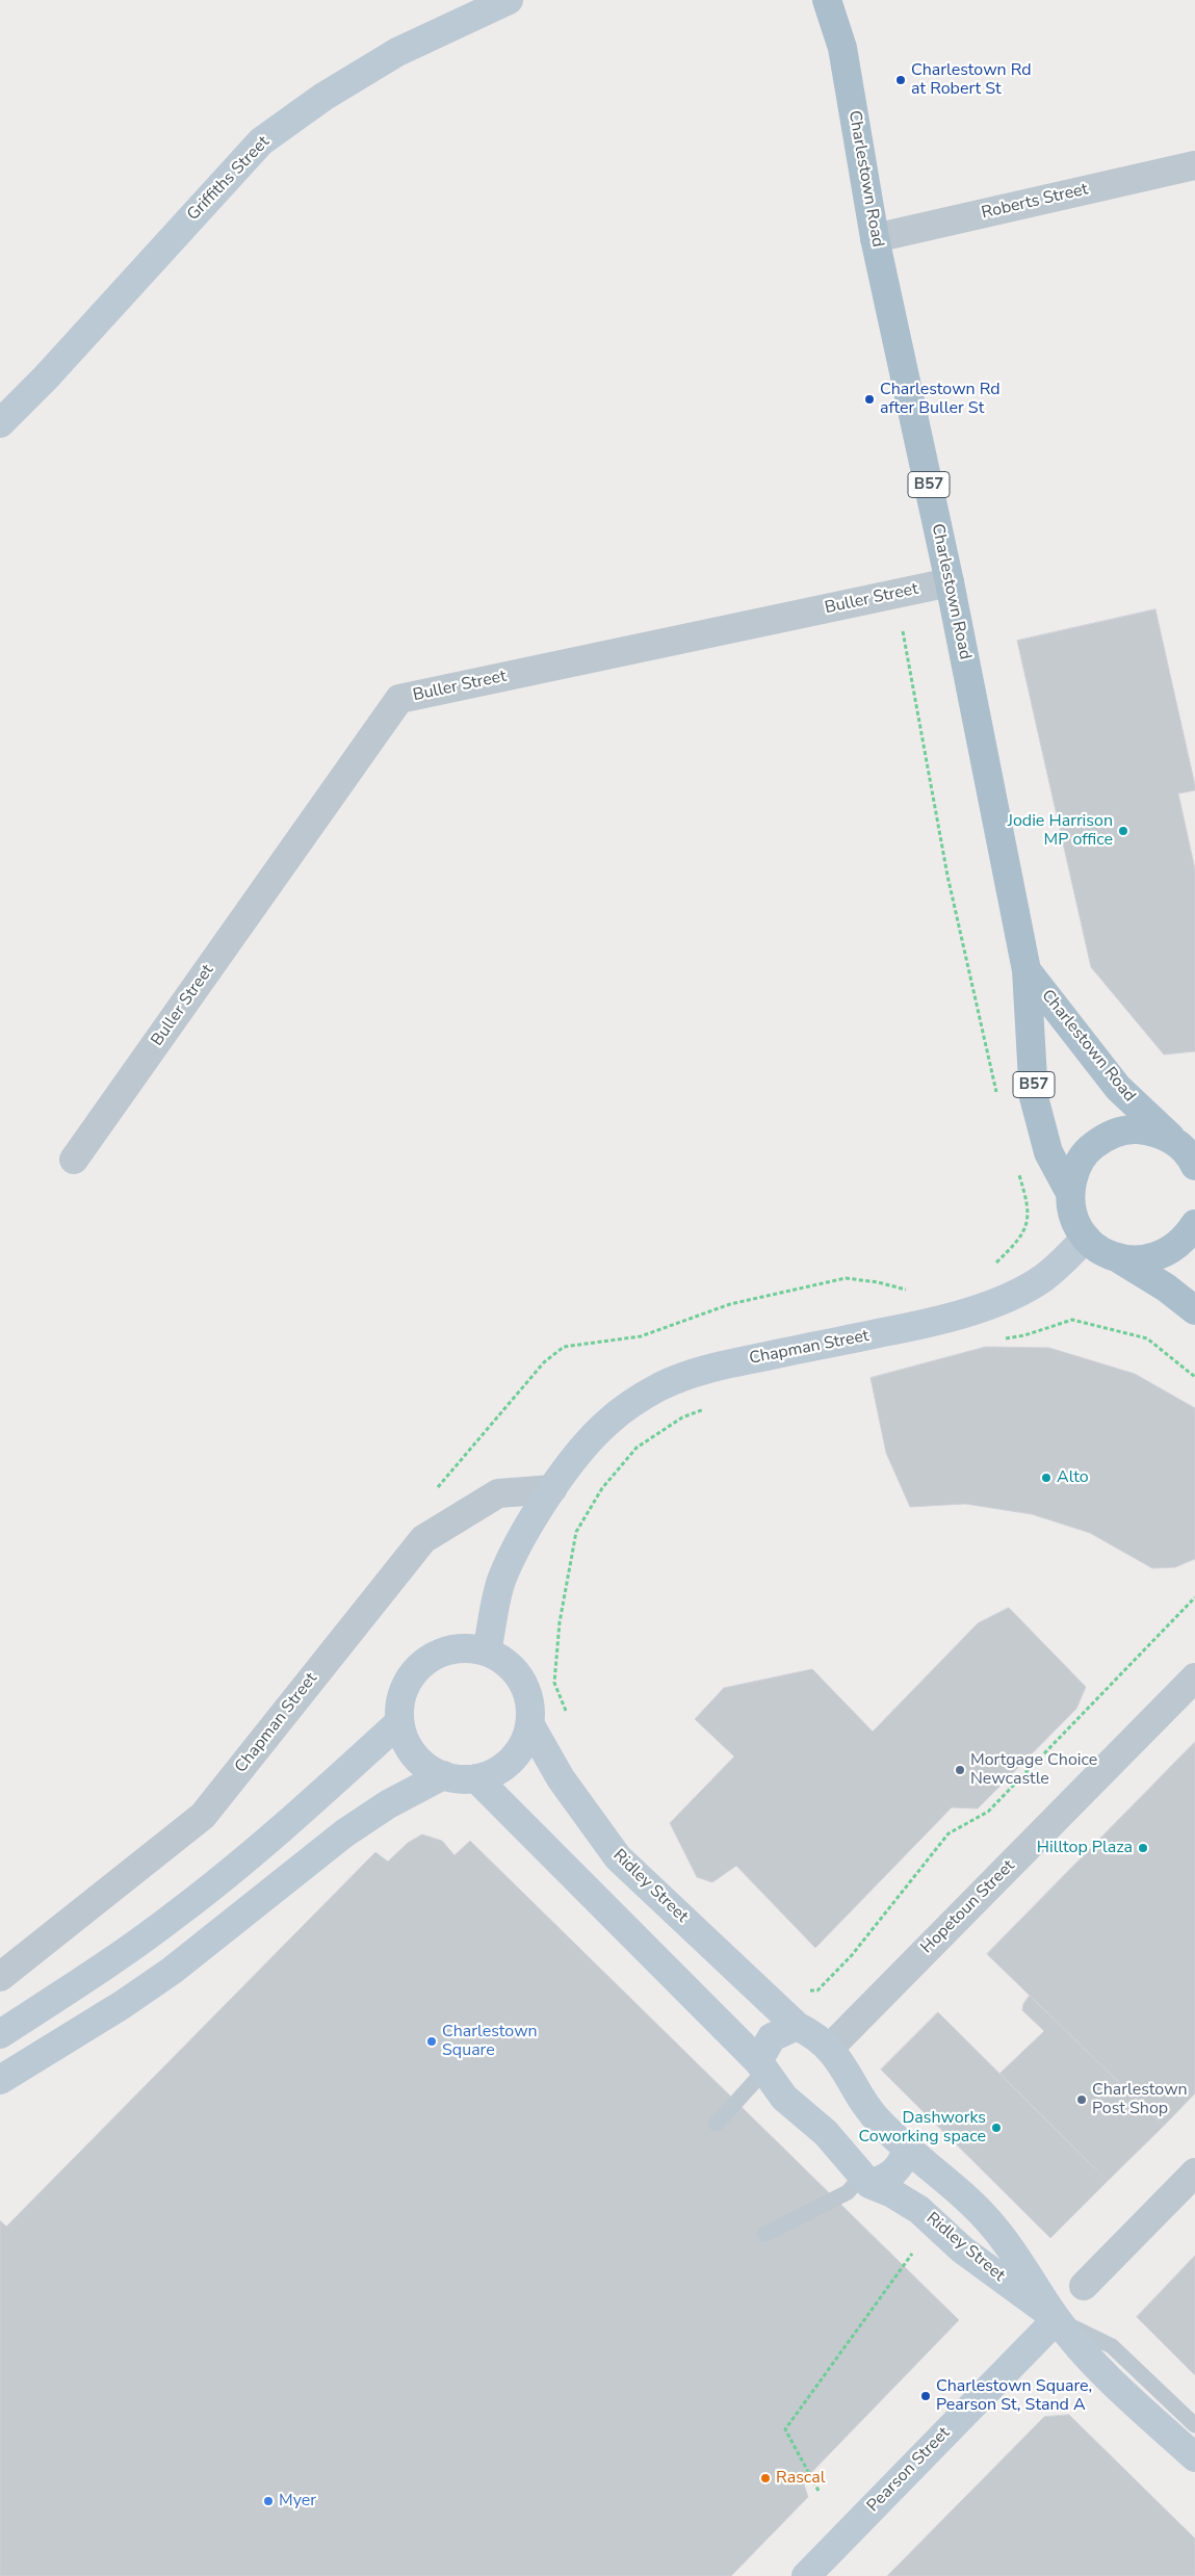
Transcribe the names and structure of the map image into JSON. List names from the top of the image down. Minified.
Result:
{"streets":{"main road":["Charlestown Road","B57"],"street":["Griffiths Street","Roberts Street","Buller Street","Chapman Street","Ridley Street","Hopetoun Street","Pearson Street"]},"crossings":[["Charlestown Road","Roberts Street"],["Charlestown Road","B57"],["Charlestown Road","Buller Street"],["B57","Chapman Street"],["Chapman Street","Ridley Street"],["Ridley Street","Hopetoun Street"],["Ridley Street","Pearson Street"]],"places":["Charlestown Rd at Robert St","Charlestown Rd after Buller St","Jodie Harrison MP office","Alto","Mortgage Choice Newcastle","Hilltop Plaza","Charlestown Square","Charlestown Post Shop","Dashworks Coworking space","Charlestown Square, Pearson St, Stand A","Rascal","Myer"]}
